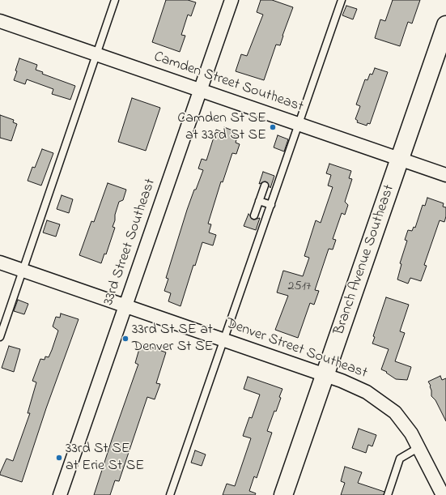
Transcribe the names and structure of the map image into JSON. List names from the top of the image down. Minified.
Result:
{"streets":{"highway":["Branch Avenue Southeast"],"street":["Camden Street Southeast","33rd Street Southeast","Denver Street Southeast"]},"crossings":[["Camden Street Southeast","33rd Street Southeast"],["Camden Street Southeast","Branch Avenue Southeast"],["33rd Street Southeast","Denver Street Southeast"],["Branch Avenue Southeast","Denver Street Southeast"]],"places":["Camden St SE at 33rd St SE","33rd St SE at Denver St SE","33rd St SE at Erie St SE"],"house_numbers":["2517"]}
